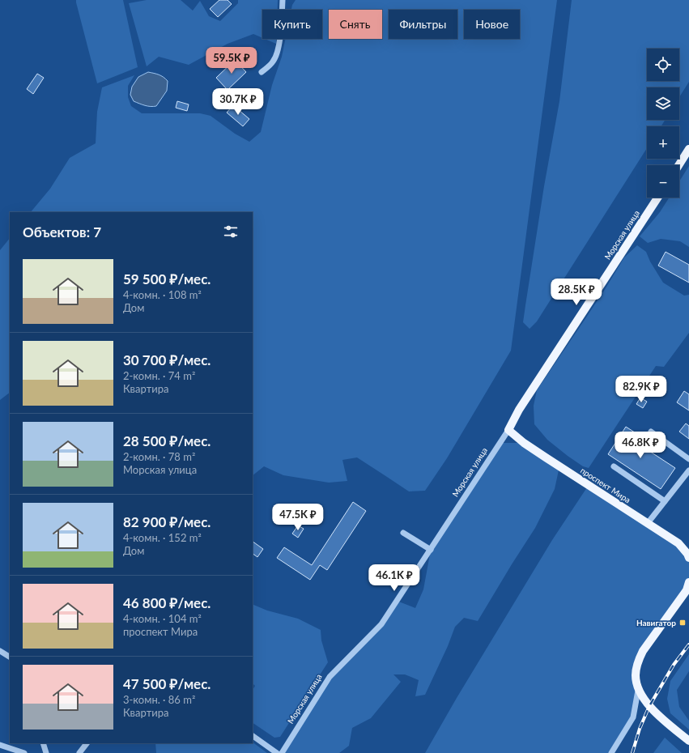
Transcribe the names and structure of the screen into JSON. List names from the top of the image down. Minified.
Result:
{"streets":{"main road":["Морская улица","проспект Мира"]},"crossings":[["Морская улица","проспект Мира"]],"places":{"transit":["Навигатор"]},"page":{"chip":["Купить","Снять","Фильтры","Новое"],"price":["59.5K ₽","30.7K ₽","28.5K ₽","82.9K ₽","46.8K ₽","47.5K ₽","46.1K ₽"],"map_buttons":["+","−"],"heading":"Объектов: 7","list":[{"name":"59 500 ₽/мес.","note":"4-комн. · 108 m² · Дом"},{"name":"30 700 ₽/мес.","note":"2-комн. · 74 m² · Квартира"},{"name":"28 500 ₽/мес.","note":"2-комн. · 78 m² · Морская улица"},{"name":"82 900 ₽/мес.","note":"4-комн. · 152 m² · Дом"},{"name":"46 800 ₽/мес.","note":"4-комн. · 104 m² · проспект Мира"},{"name":"47 500 ₽/мес.","note":"3-комн. · 86 m² · Квартира"}]}}
